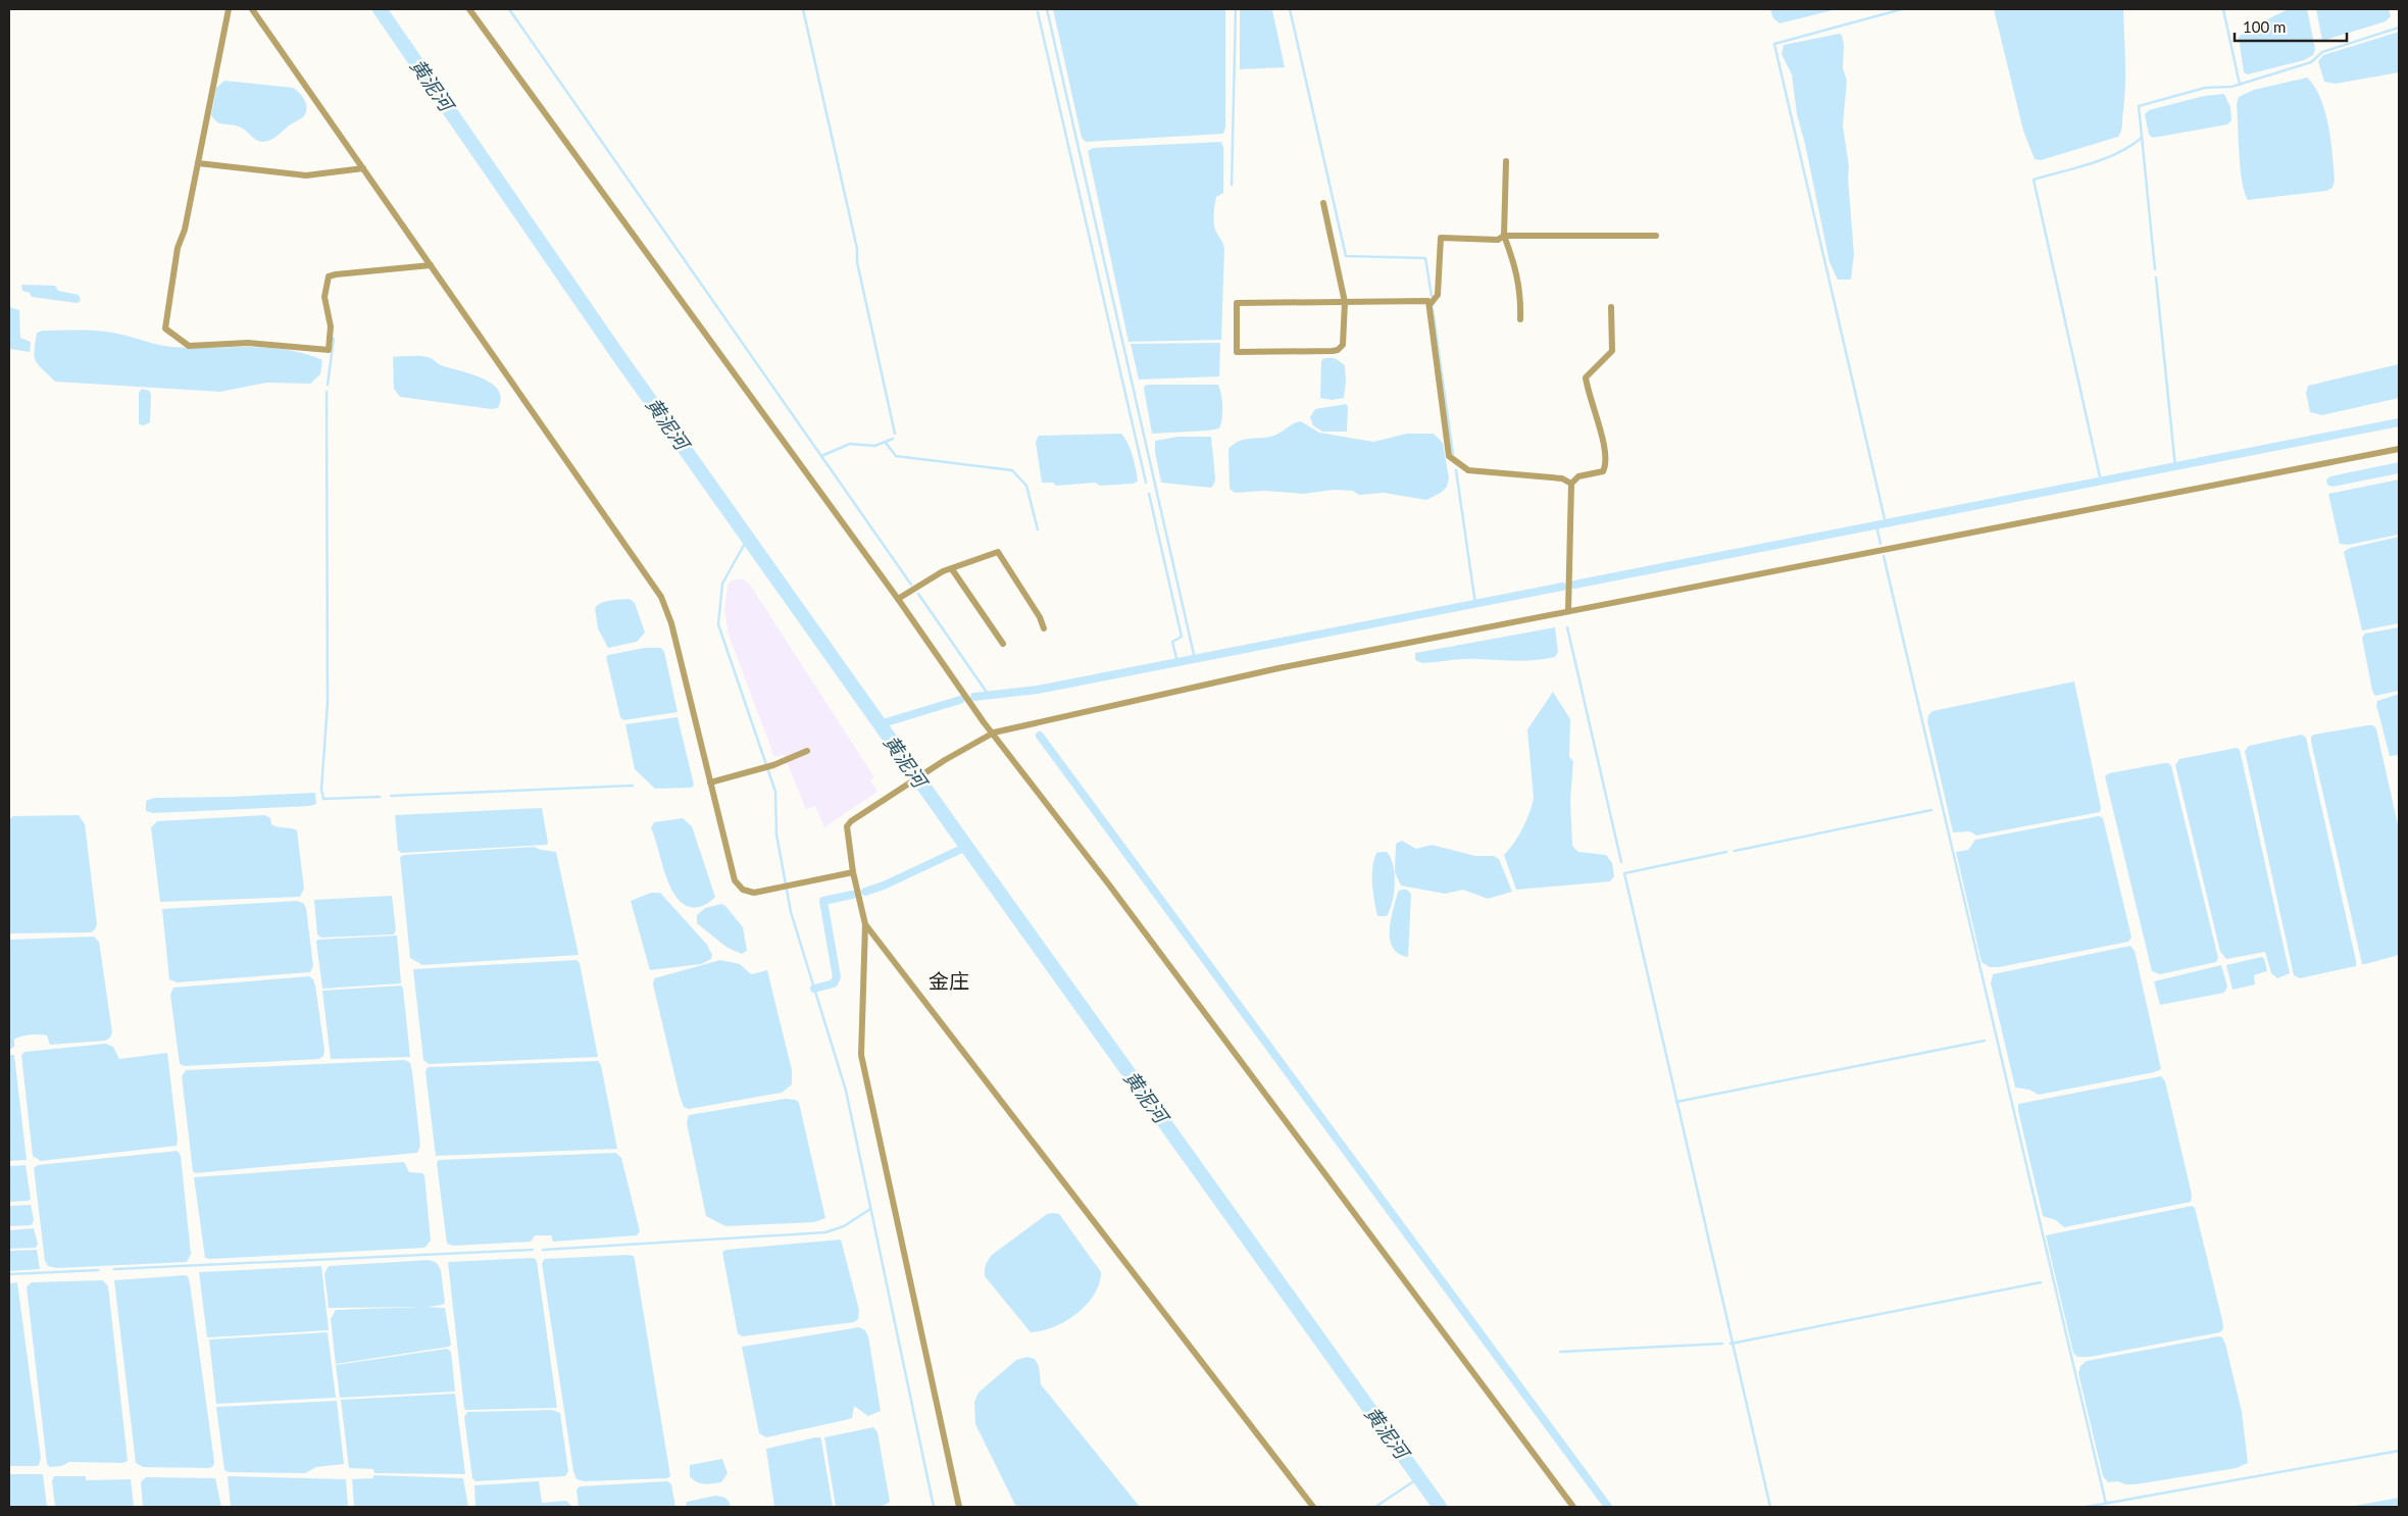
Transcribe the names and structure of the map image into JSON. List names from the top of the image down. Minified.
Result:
{"districts":["金庄"],"water":["黄泥河"],"scale_bar":"100 m"}
